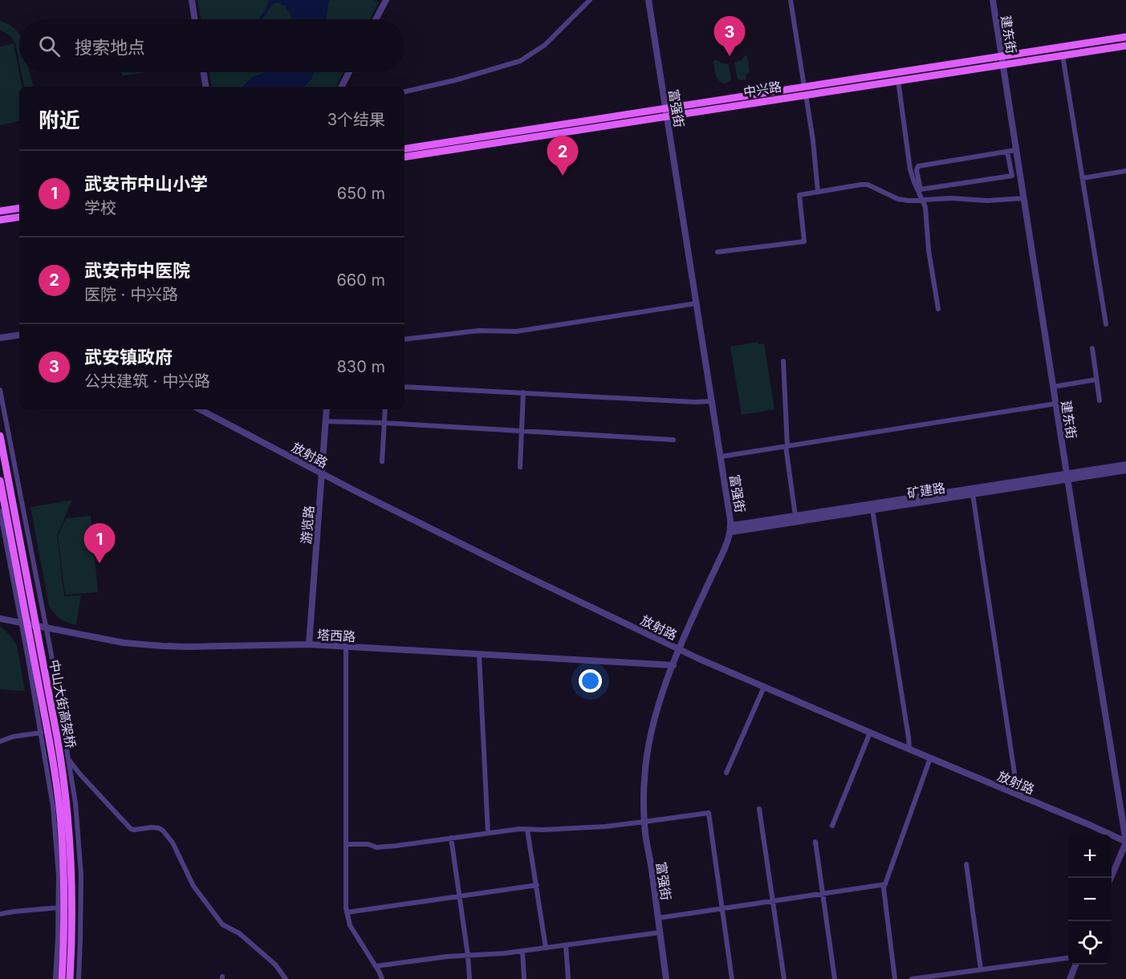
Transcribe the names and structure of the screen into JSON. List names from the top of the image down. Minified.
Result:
{"streets":{"main road":["中兴路","中山大街高架桥"],"street":["建东街","富强街","放射路","矿建路","游览路","塔西路"]},"crossings":[["建东街","中兴路"],["建东街","放射路"],["建东街","矿建路"],["中兴路","富强街"],["富强街","放射路"],["富强街","矿建路"],["富强街","塔西路"],["放射路","游览路"],["游览路","塔西路"]],"page":{"pins":["3","2","1"],"search":"搜索地点","heading":["附近","3个结果"],"list":[{"mark":"1","name":"武安市中山小学","note":"学校","value":"650 m"},{"mark":"2","name":"武安市中医院","note":"医院 · 中兴路","value":"660 m"},{"mark":"3","name":"武安镇政府","note":"公共建筑 · 中兴路","value":"830 m"}],"map_buttons":["+","−"]}}
